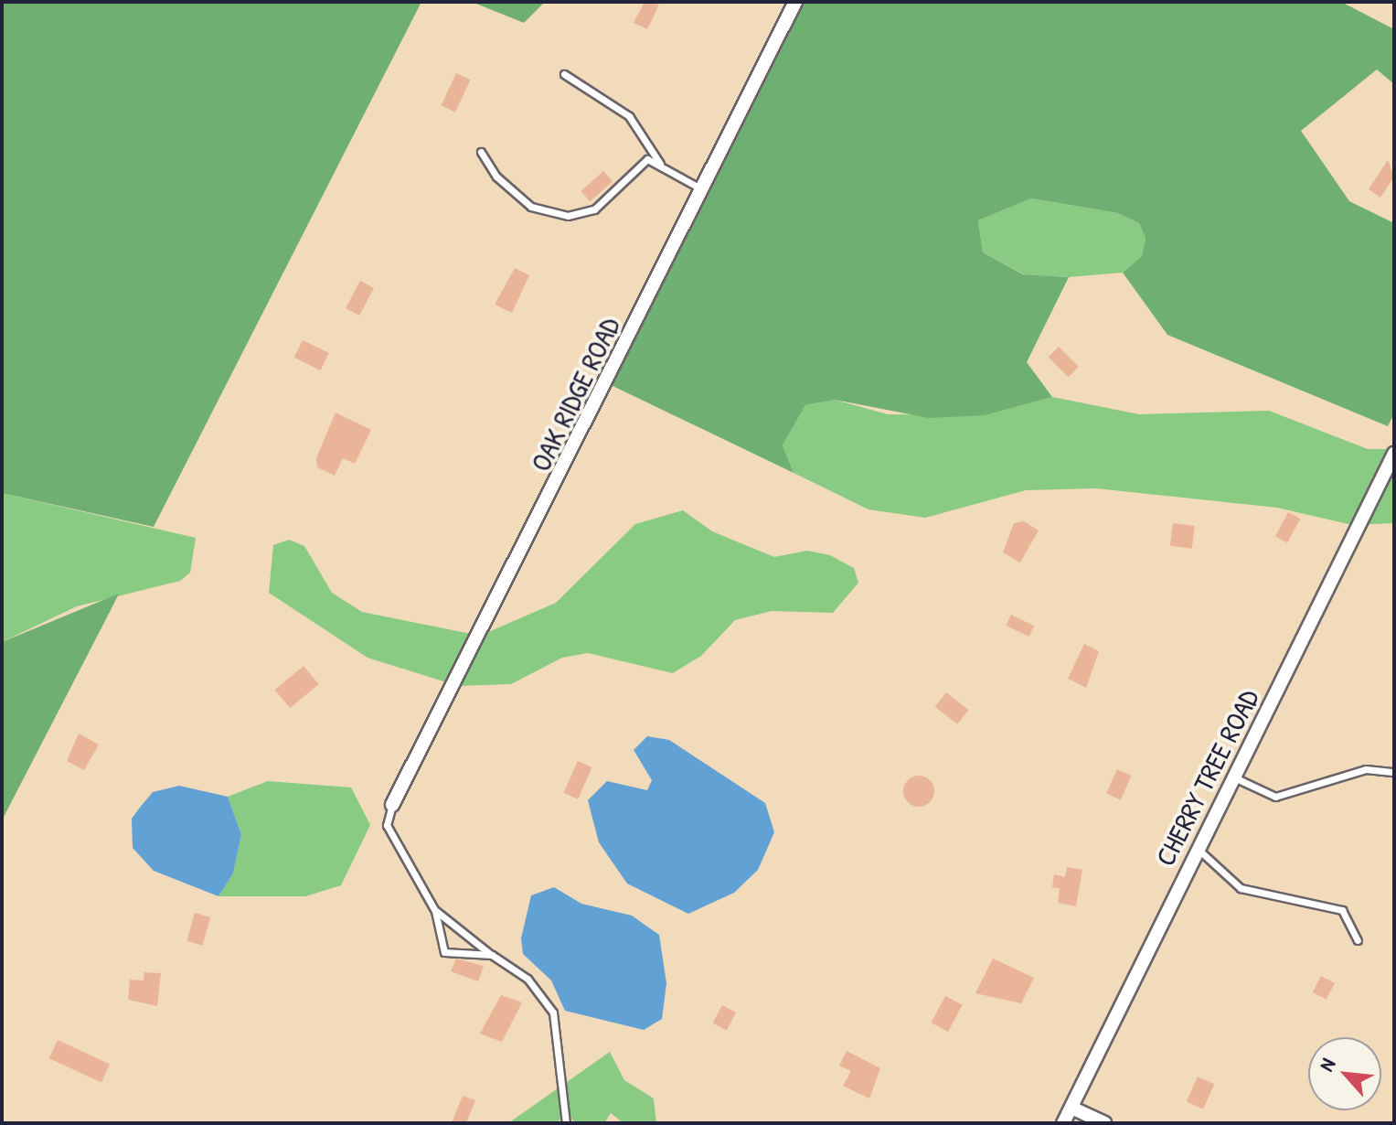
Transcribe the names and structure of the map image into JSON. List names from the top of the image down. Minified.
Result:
{"streets":{"street":["OAK RIDGE ROAD","CHERRY TREE ROAD"]},"north":"top left"}
